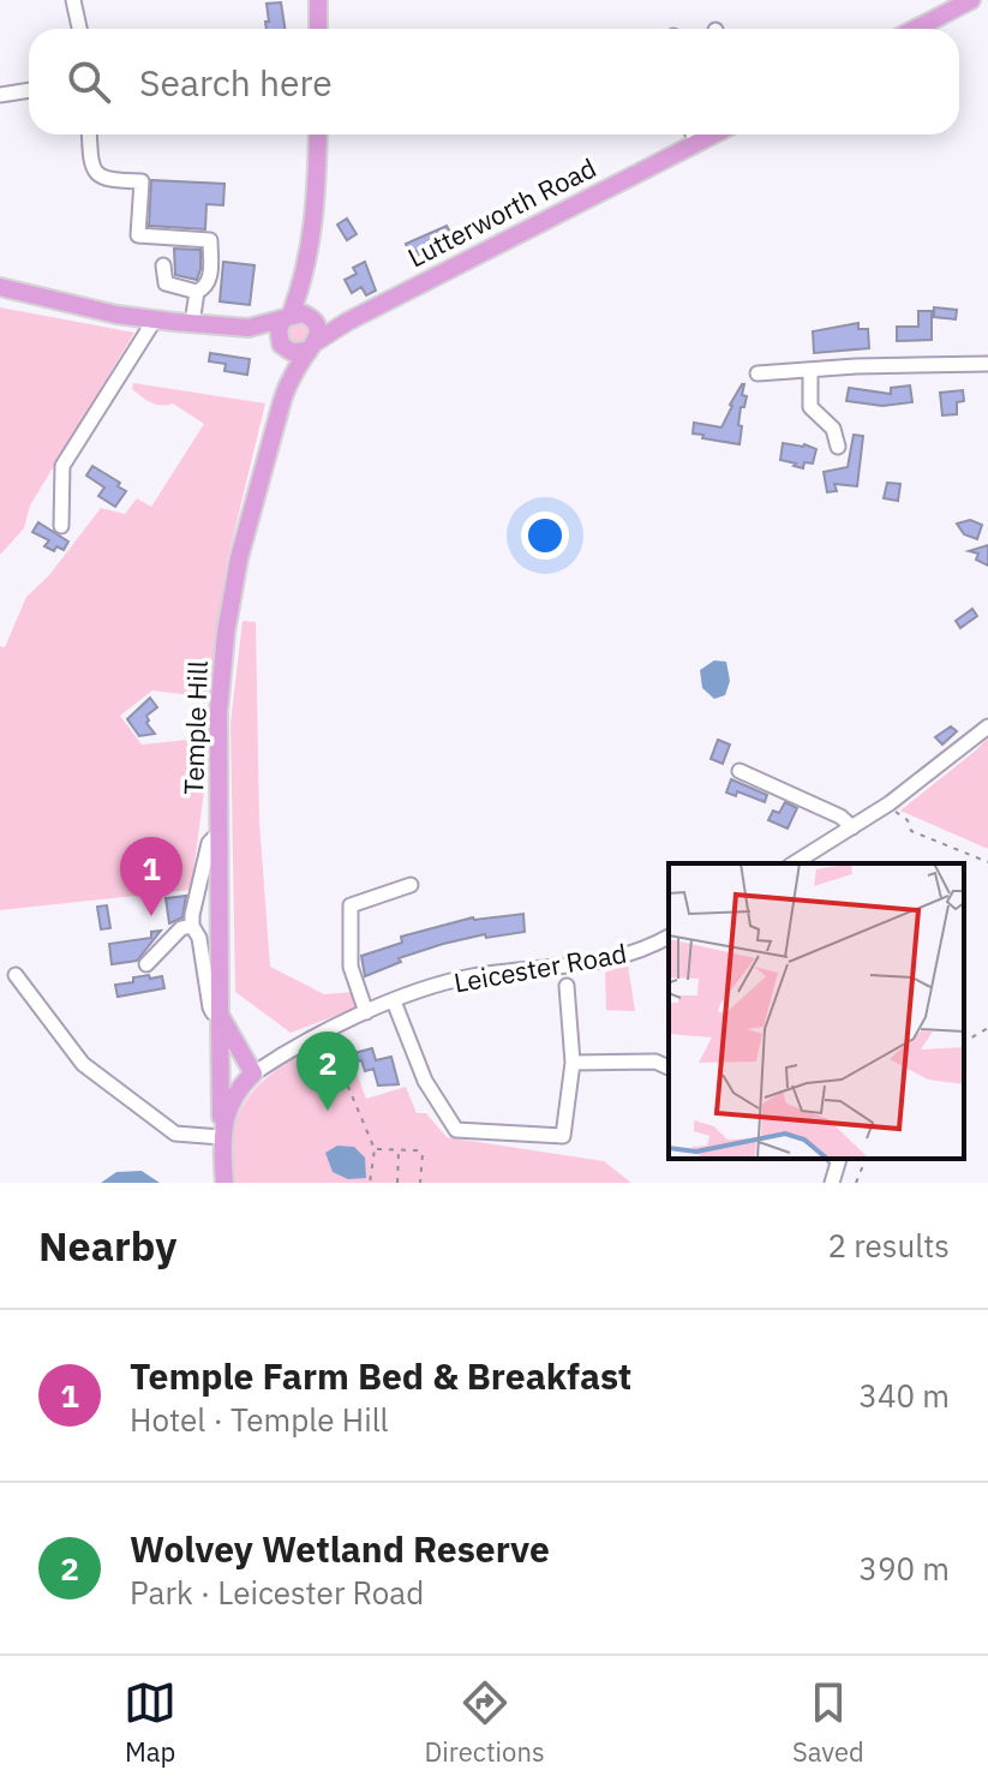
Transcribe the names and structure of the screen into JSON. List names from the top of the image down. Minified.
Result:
{"streets":{"main road":["Lutterworth Road","Temple Hill"],"street":["Leicester Road"]},"crossings":[["Lutterworth Road","Temple Hill"],["Temple Hill","Leicester Road"]],"page":{"search":"Search here","pins":["1","2"],"heading":["Nearby","2 results"],"list":[{"mark":"1","name":"Temple Farm Bed & Breakfast","note":"Hotel · Temple Hill","value":"340 m"},{"mark":"2","name":"Wolvey Wetland Reserve","note":"Park · Leicester Road","value":"390 m"}],"nav":["Map","Directions","Saved"]}}
